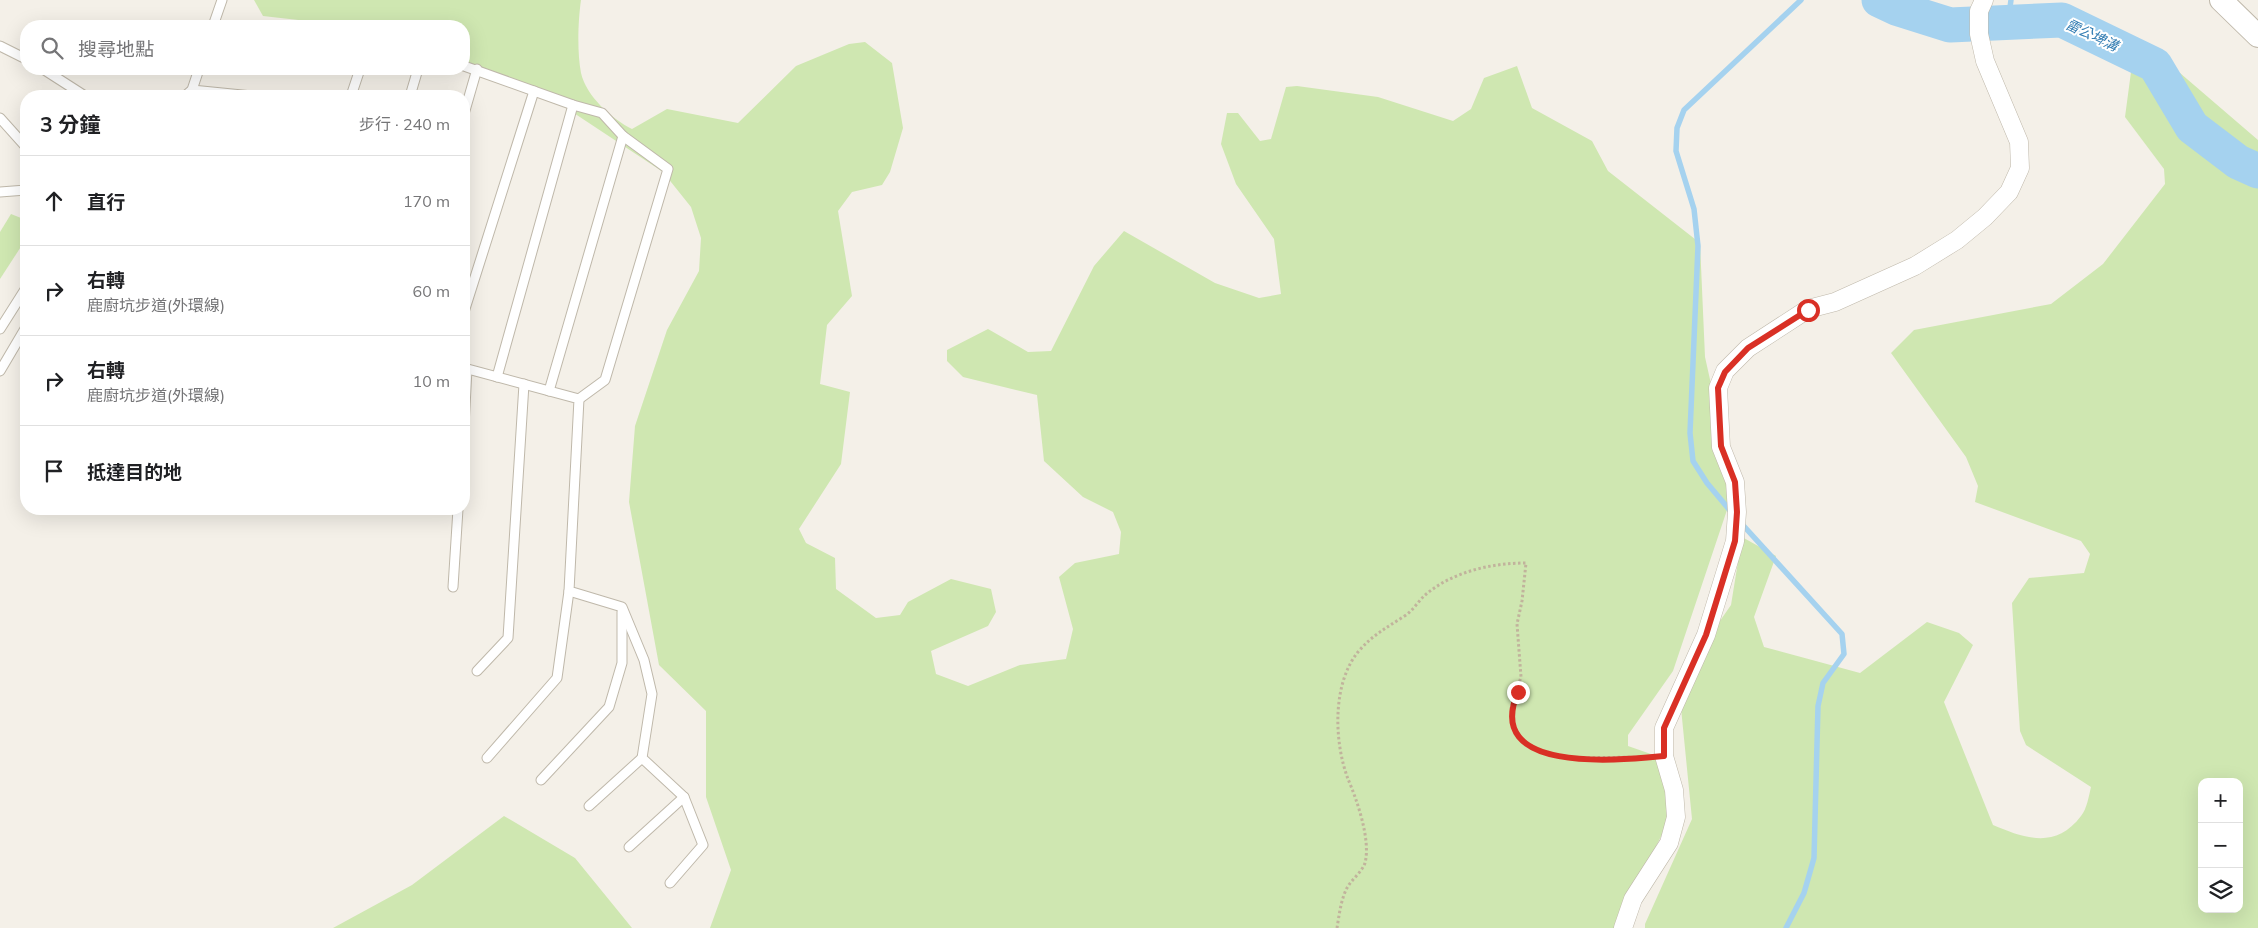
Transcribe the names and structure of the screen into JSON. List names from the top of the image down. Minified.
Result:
{"water":["雷公埤溝"],"page":{"search":"搜尋地點","heading":["3 分鐘","步行 · 240 m"],"list":[["直行","170 m"],["右轉","鹿廚坑步道(外環線)","60 m"],["右轉","鹿廚坑步道(外環線)","10 m"],"抵達目的地"],"map_buttons":["+","−"]}}
